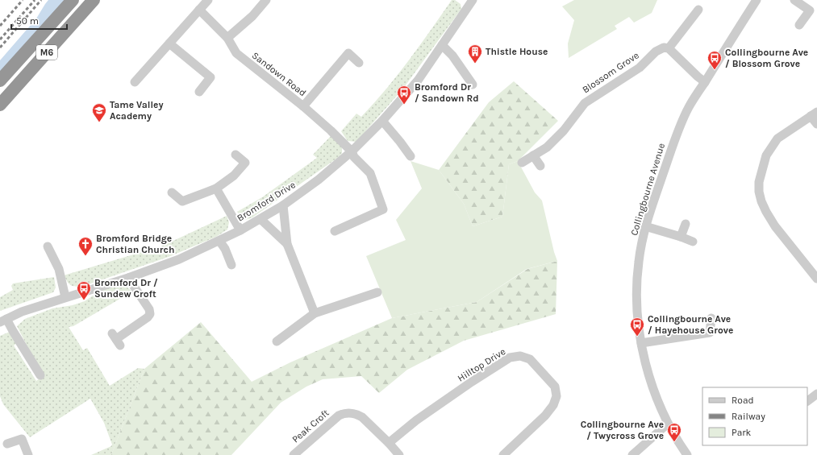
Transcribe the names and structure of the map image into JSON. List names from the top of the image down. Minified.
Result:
{"streets":{"highway":["M6"],"street":["Blossom Grove","Sandown Road","Collingbourne Avenue","Bromford Drive","Hilltop Drive","Peak Croft"]},"crossings":[["Sandown Road","Bromford Drive"],["Hilltop Drive","Peak Croft"]],"places":{"building":["Thistle House"],"bus stop":["Collingbourne Ave / Blossom Grove","Bromford Dr / Sandown Rd","Bromford Dr / Sundew Croft","Collingbourne Ave / Hayehouse Grove","Collingbourne Ave / Twycross Grove"],"school or university":["Tame Valley Academy"],"church":["Bromford Bridge Christian Church"]},"legend":["Road","Railway","Park"],"scale_bar":"50 m"}
